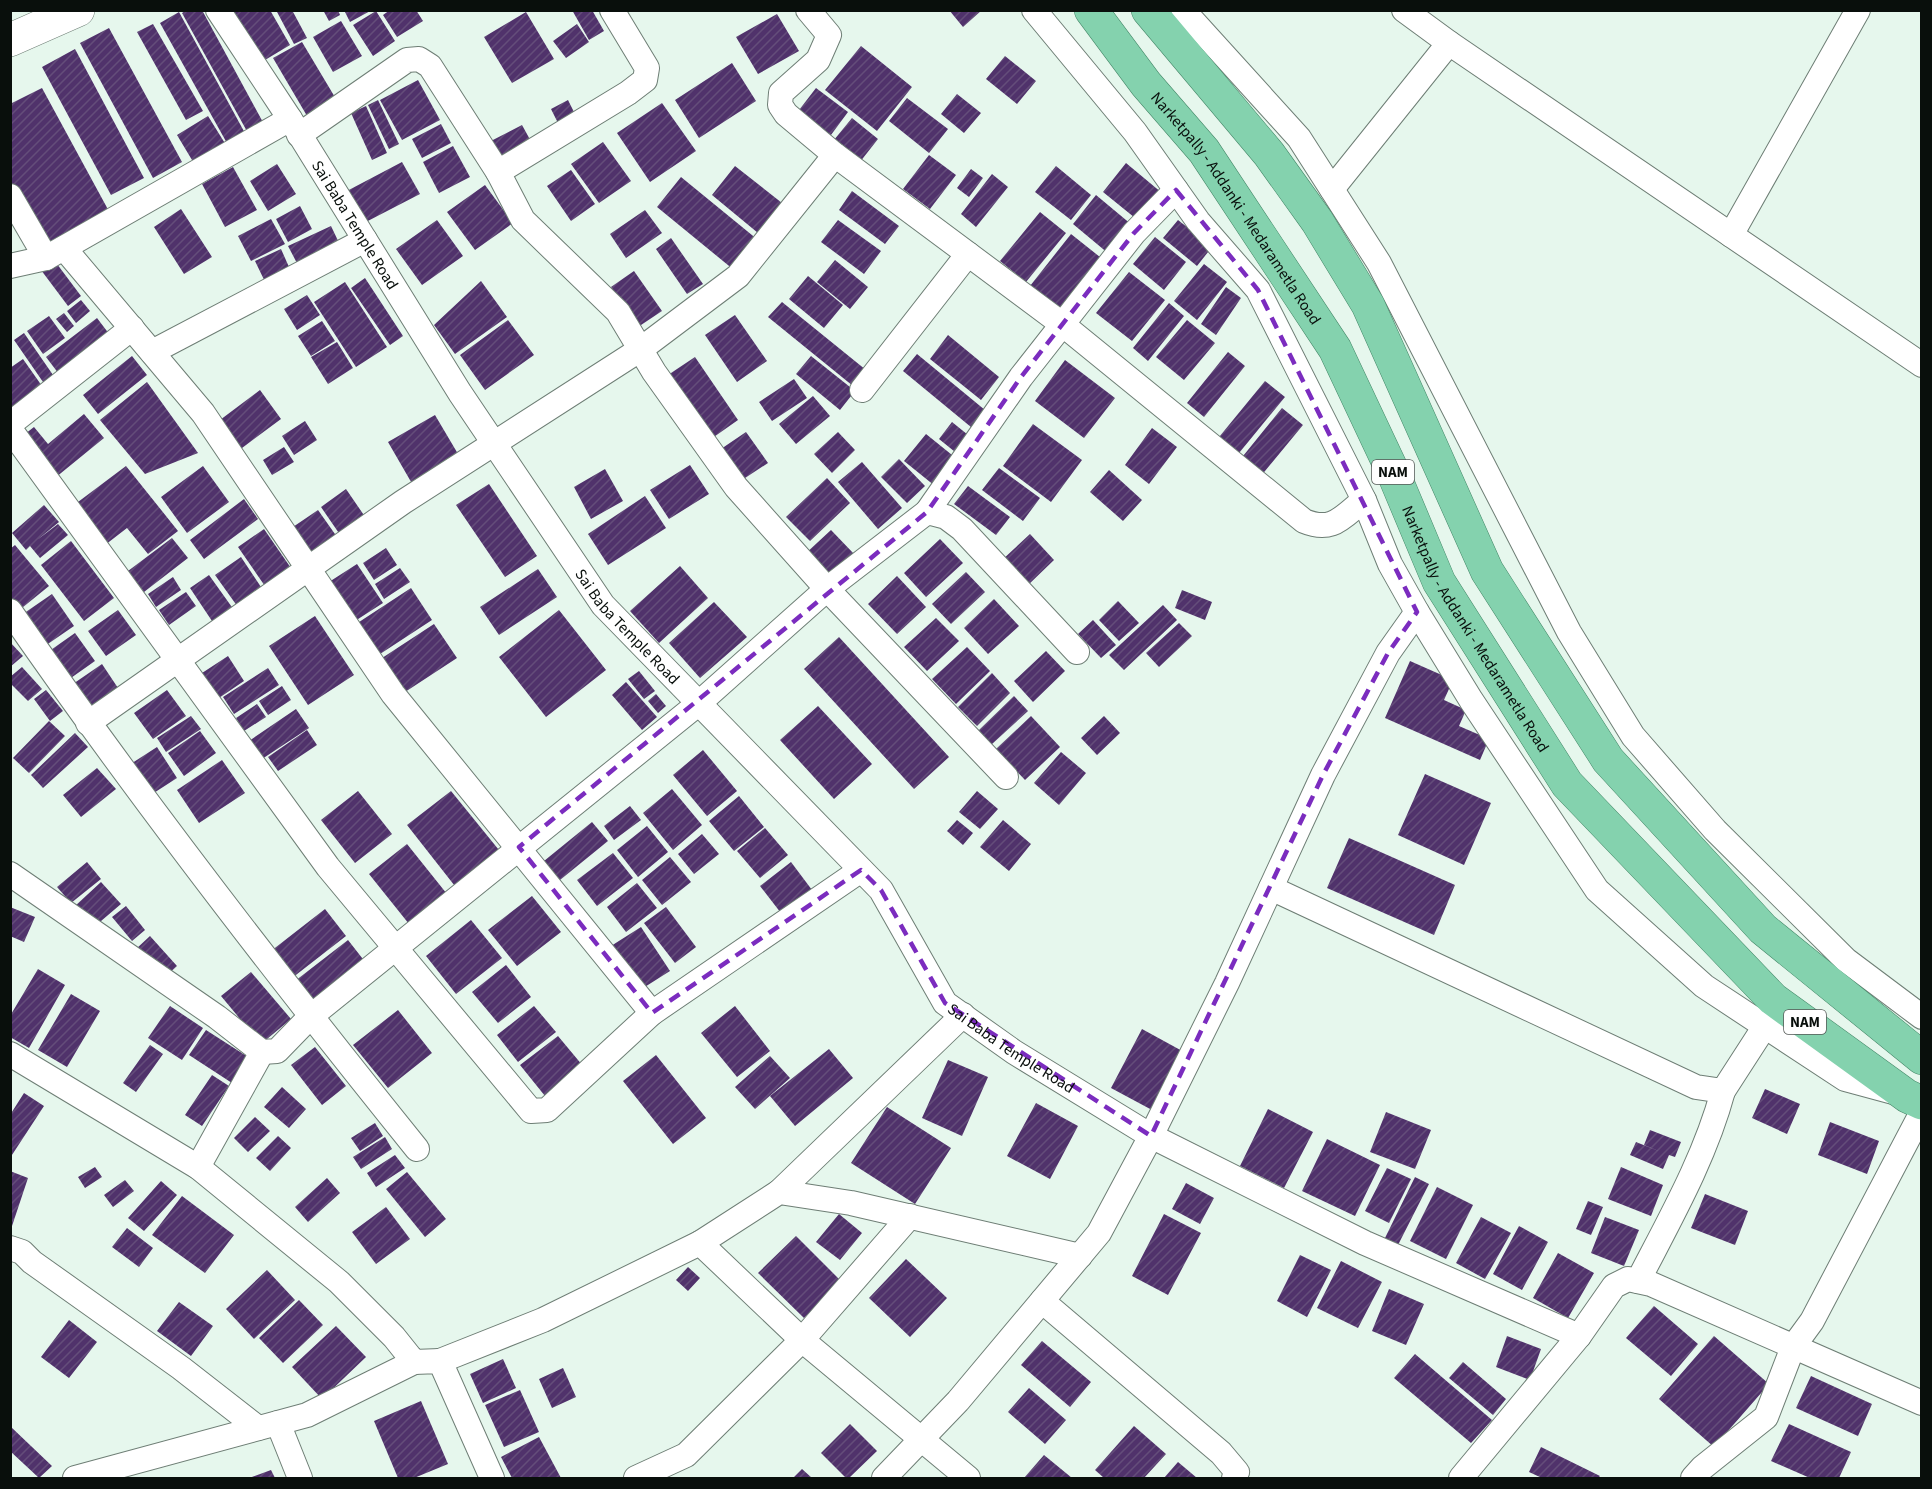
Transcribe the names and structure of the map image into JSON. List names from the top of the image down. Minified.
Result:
{"streets":{"highway":["Narketpally - Addanki - Medarametla Road","NAM"],"street":["Sai Baba Temple Road"]}}
